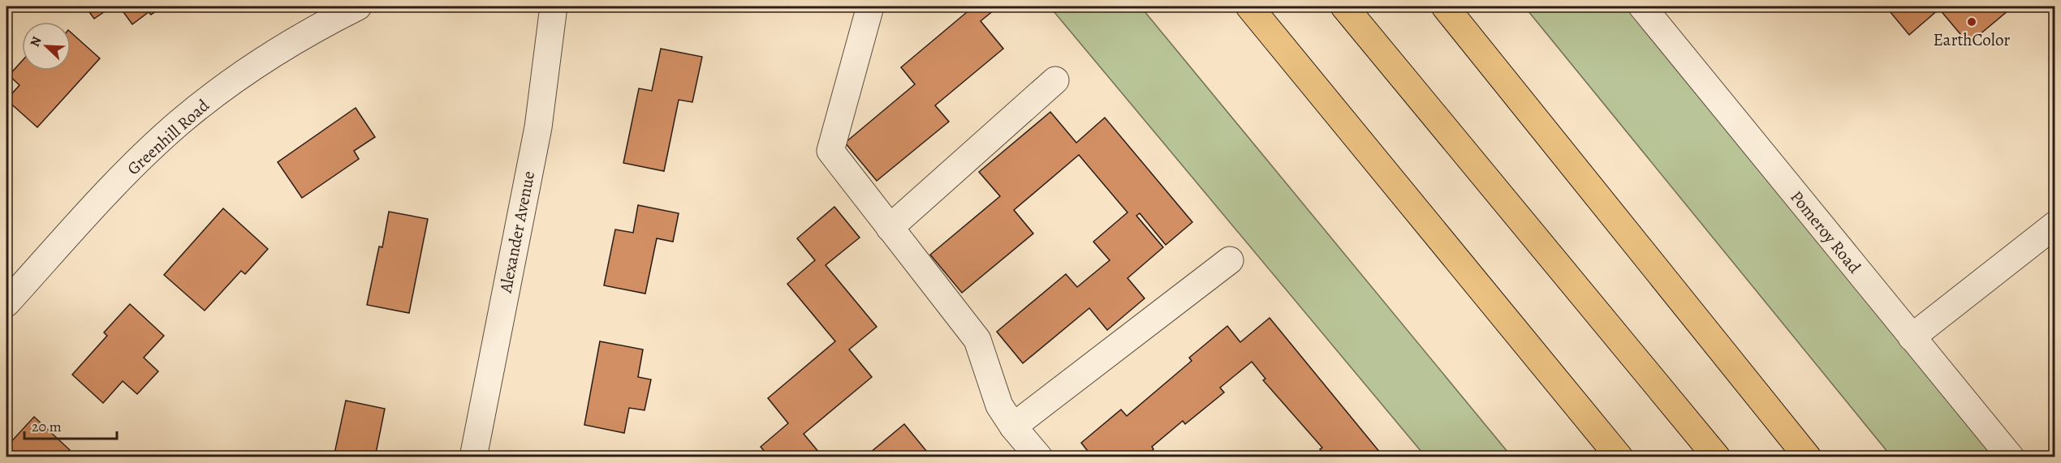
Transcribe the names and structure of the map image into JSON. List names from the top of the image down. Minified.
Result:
{"streets":{"street":["Greenhill Road","Alexander Avenue","Pomeroy Road"]},"places":["EarthColor"],"scale_bar":"20 m","north":"top left"}
